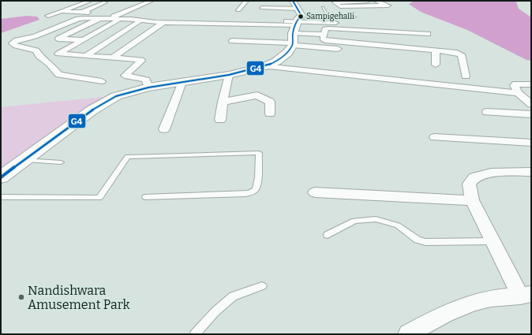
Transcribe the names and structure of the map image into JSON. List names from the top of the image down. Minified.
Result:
{"places":["Sampigehalli","Nandishwara Amusement Park"],"lines":["transit line G4"]}
